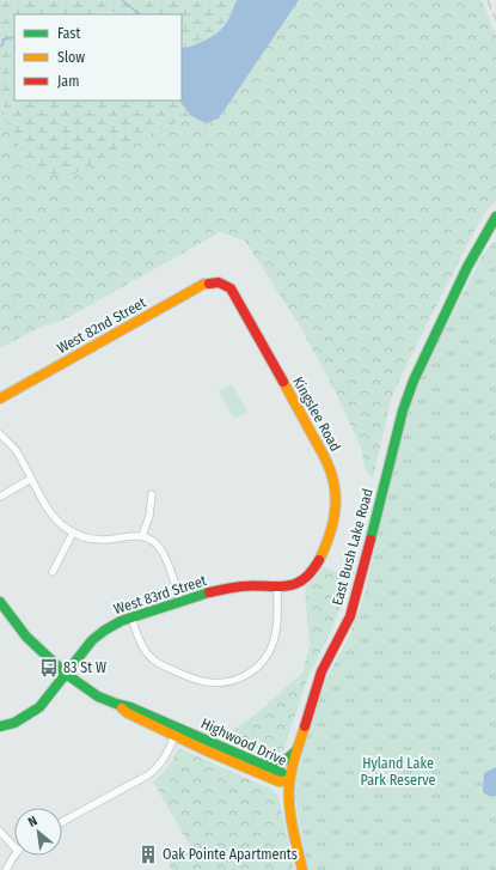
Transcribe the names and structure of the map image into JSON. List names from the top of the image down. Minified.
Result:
{"streets":{"street":["West 82nd Street","Kingslee Road","East Bush Lake Road","West 83rd Street","Highwood Drive"]},"crossings":[["West 82nd Street","Kingslee Road"],["Kingslee Road","West 83rd Street"],["East Bush Lake Road","Highwood Drive"],["West 83rd Street","Highwood Drive"]],"parks":["Hyland Lake Park Reserve"],"places":{"bus stop":["83 St W"],"building":["Oak Pointe Apartments"]},"legend":["Fast","Slow","Jam"],"north":"top left"}
